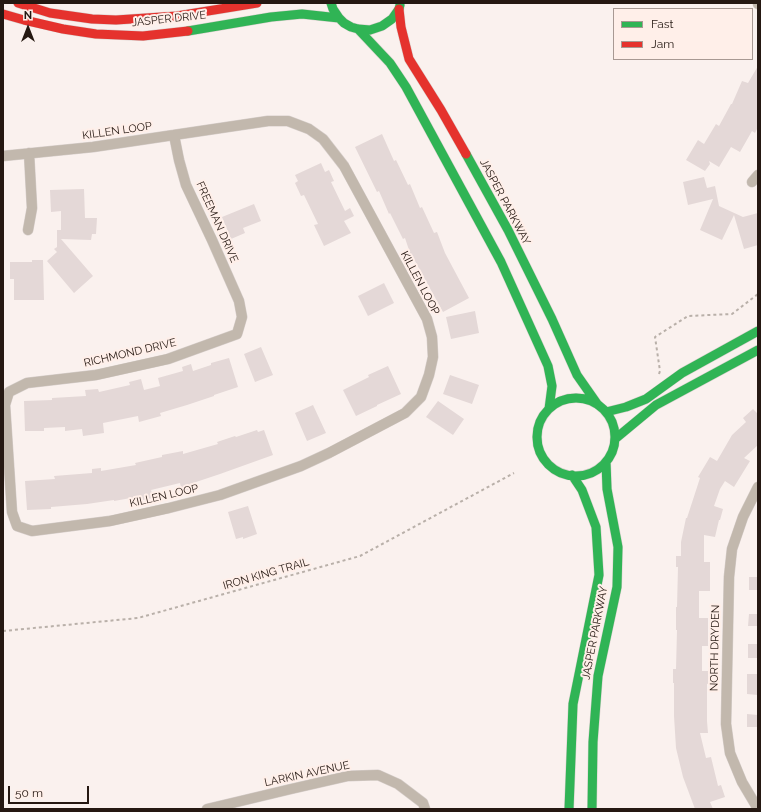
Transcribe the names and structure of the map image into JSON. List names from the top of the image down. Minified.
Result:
{"streets":{"main road":["JASPER DRIVE","JASPER PARKWAY"],"street":["KILLEN LOOP","FREEMAN DRIVE","RICHMOND DRIVE","NORTH DRYDEN","LARKIN AVENUE"],"path":["IRON KING TRAIL"]},"crossings":[["KILLEN LOOP","FREEMAN DRIVE"],["KILLEN LOOP","RICHMOND DRIVE"],["FREEMAN DRIVE","RICHMOND DRIVE"]],"legend":["Fast","Jam"],"scale_bar":"50 m","north":"top"}
